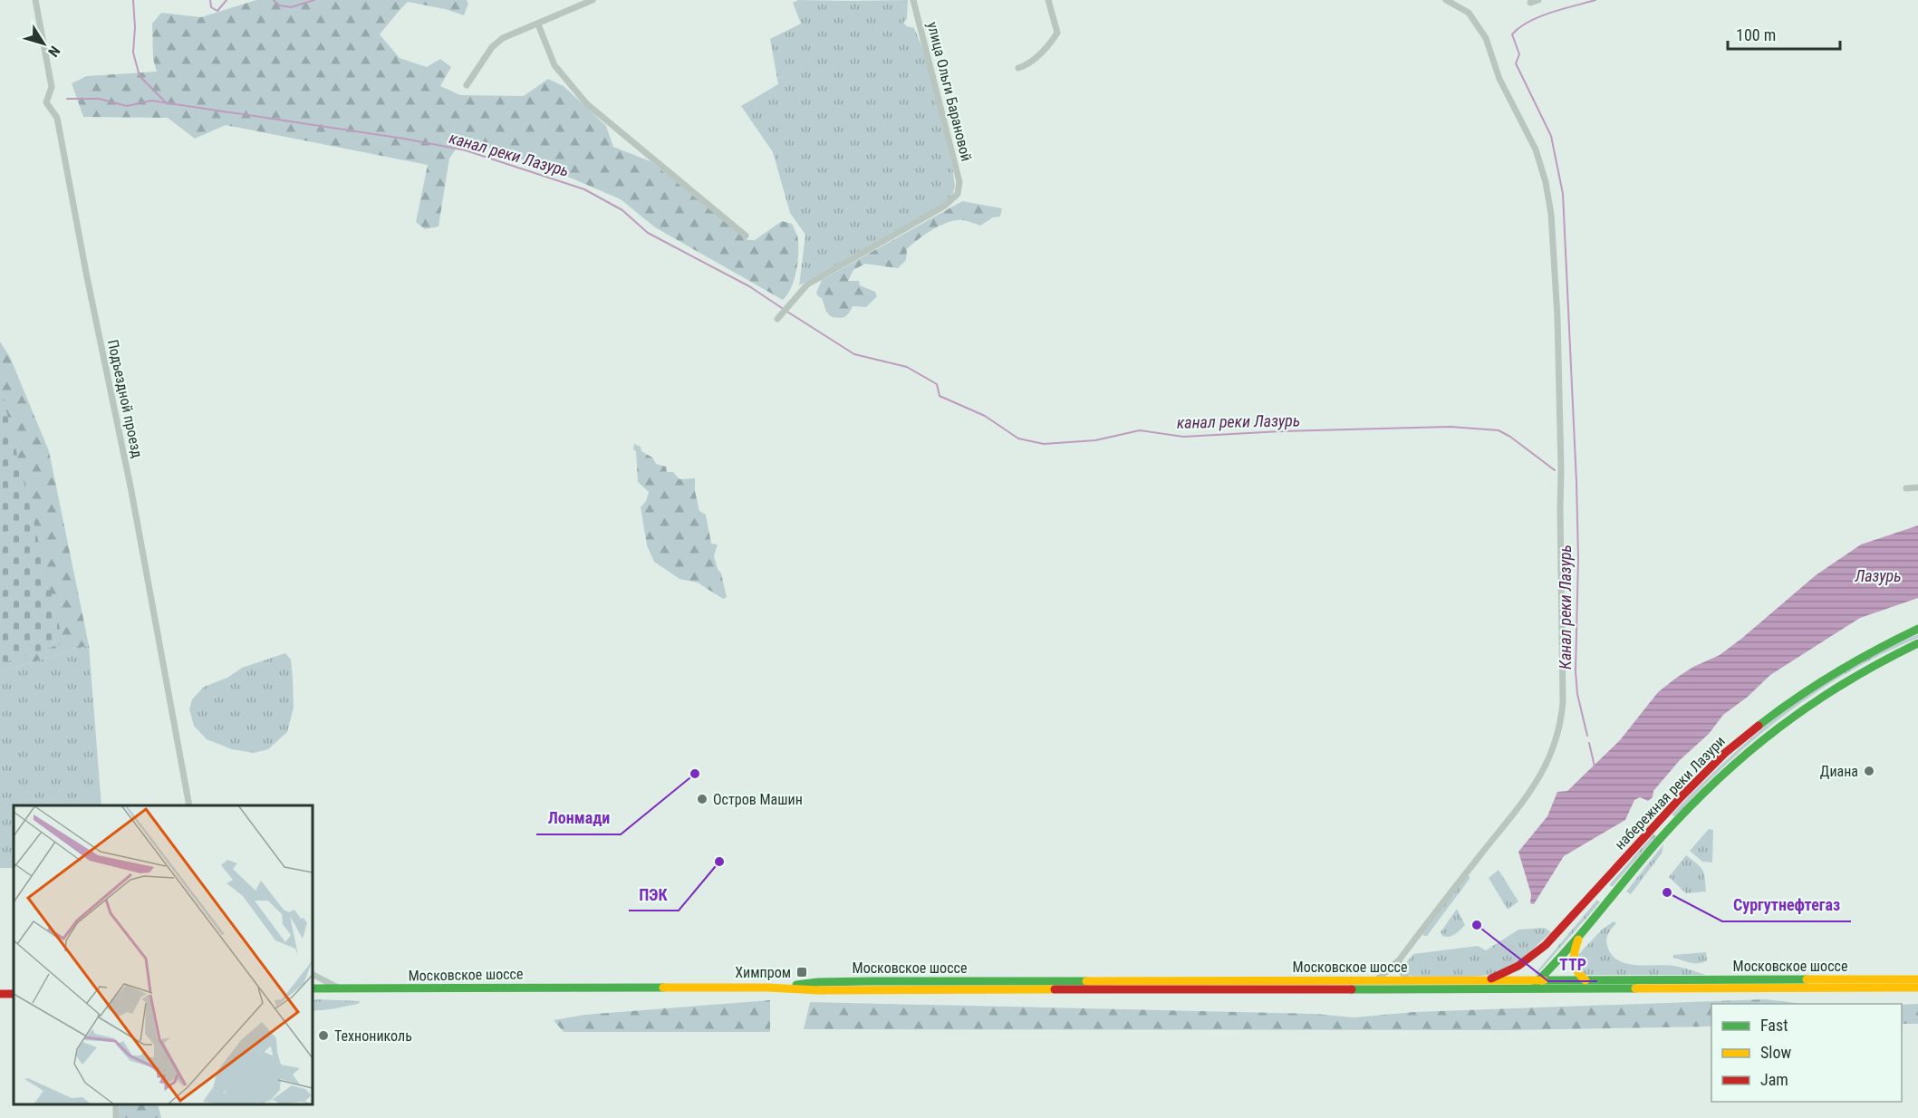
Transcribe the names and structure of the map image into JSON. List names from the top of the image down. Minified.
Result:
{"streets":{"main road":["набережная реки Лазури","Московское шоссе"],"street":["улица Ольги Барановой","Подъездной проезд"]},"crossings":[["набережная реки Лазури","Московское шоссе"]],"water":["канал реки Лазурь","Лазурь","Канал реки Лазурь"],"places":{"other":["Диана","Лонмади","Остров Машин","ПЭК","Сургутнефтегаз","ТТР","Технониколь"],"transit":["Химпром"]},"legend":["Fast","Slow","Jam"],"scale_bar":"100 m","north":"bottom right"}
